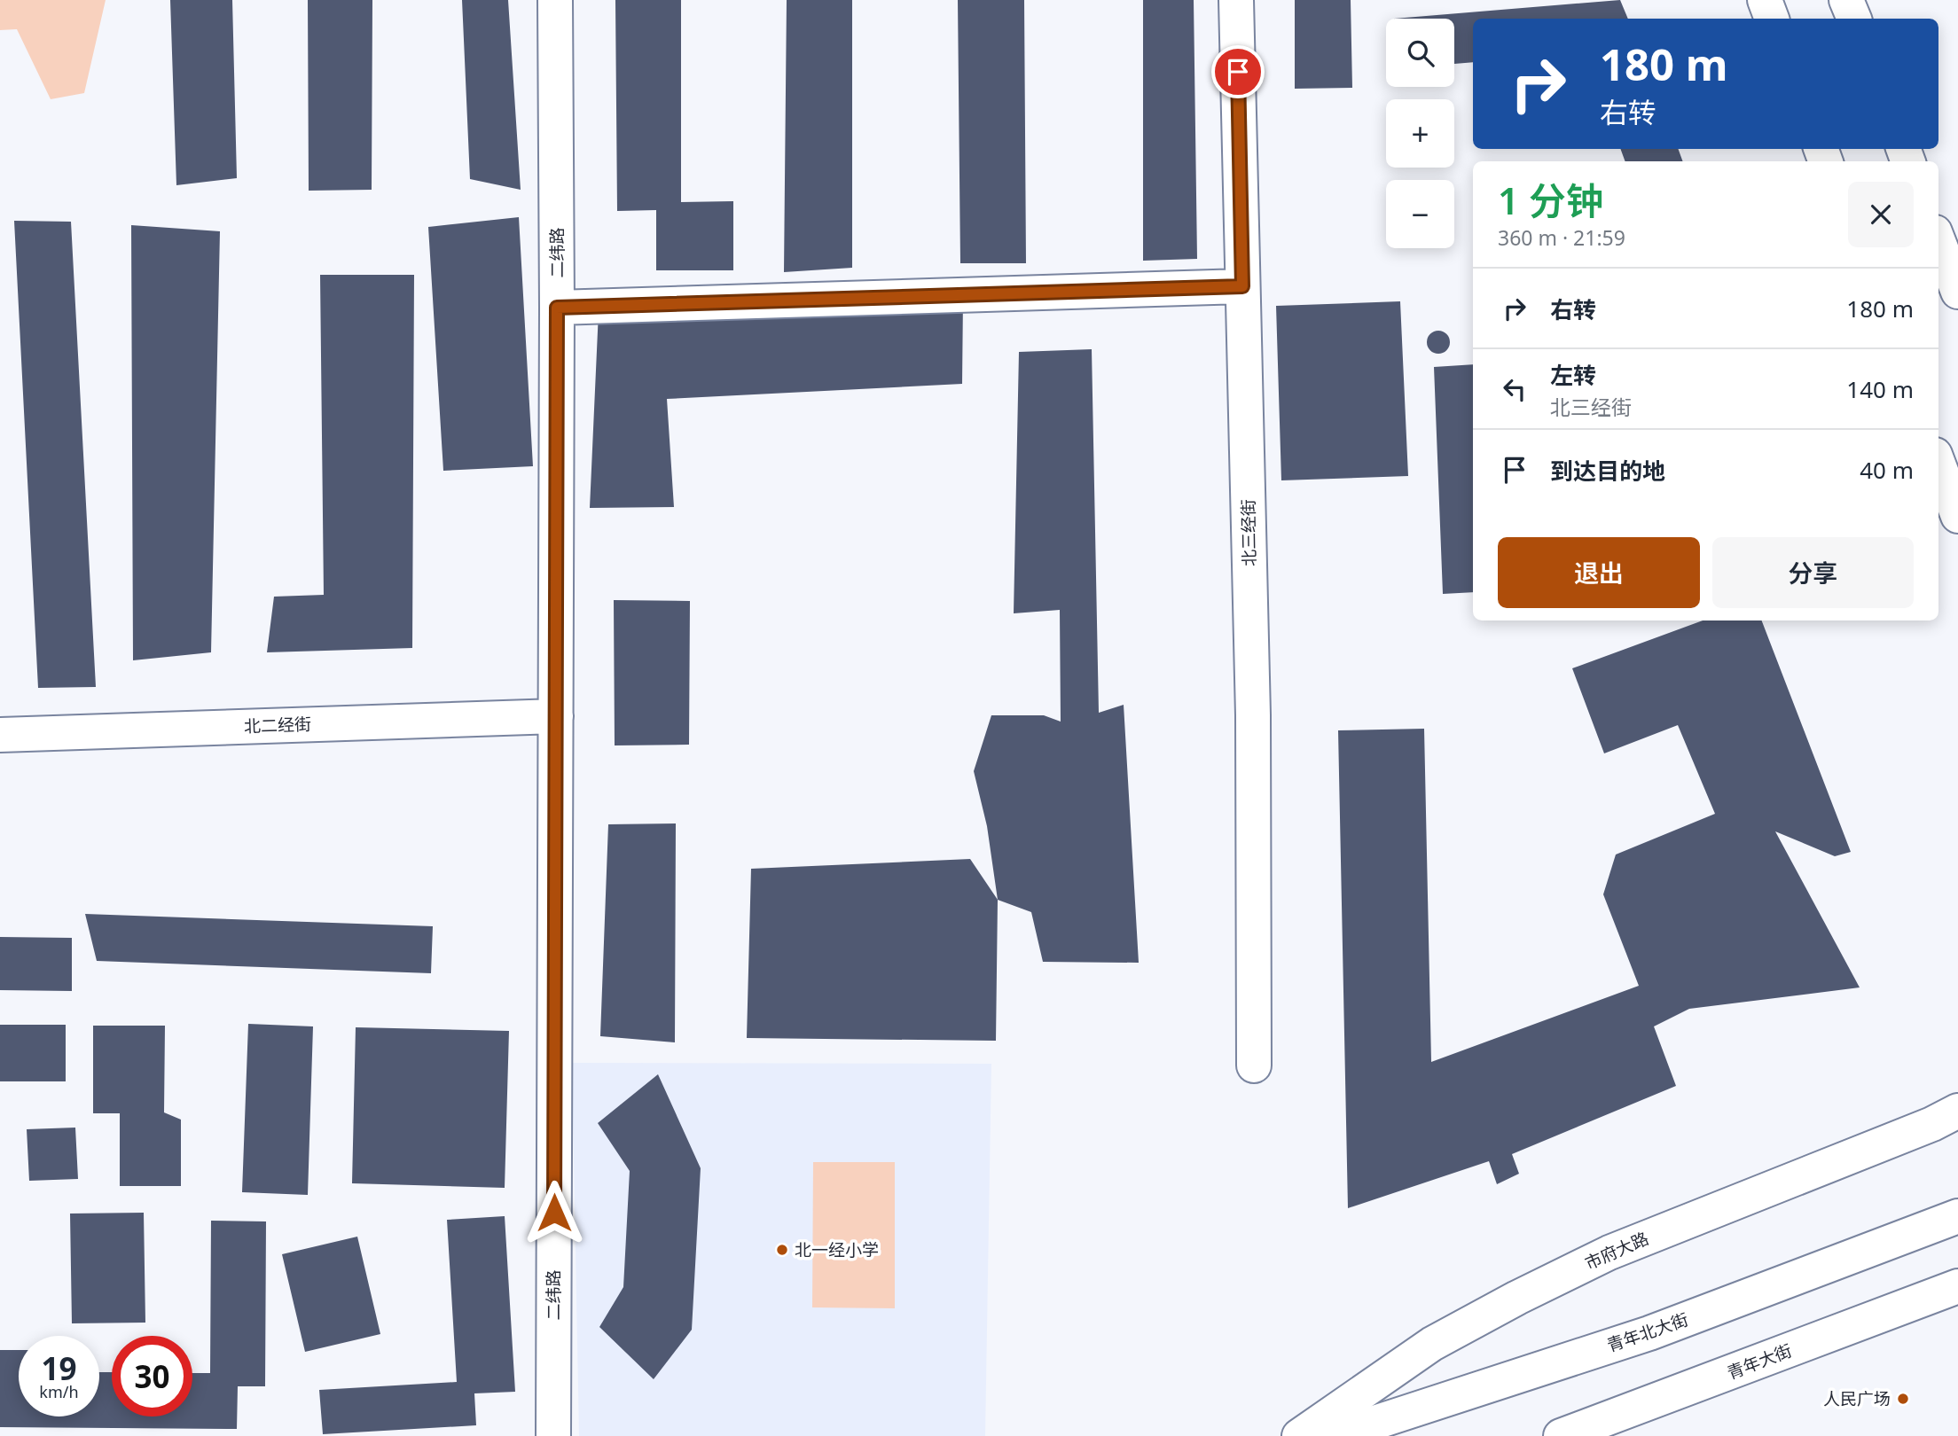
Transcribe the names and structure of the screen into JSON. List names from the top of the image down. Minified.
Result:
{"streets":{"street":["二纬路","北三经街","北二经街","市府大路","青年北大街","青年大街"]},"crossings":[["二纬路","北二经街"]],"places":["北一经小学","人民广场"],"page":{"map_buttons":["+","−"],"turn":["180 m","右转"],"heading":["1 分钟","360 m · 21:59"],"list":[{"name":"右转","value":"180 m"},{"name":"左转","note":"北三经街","value":"140 m"},{"name":"到达目的地","value":"40 m"}],"buttons":["退出","分享"],"speed":"19 km/h","limit":"30"}}
